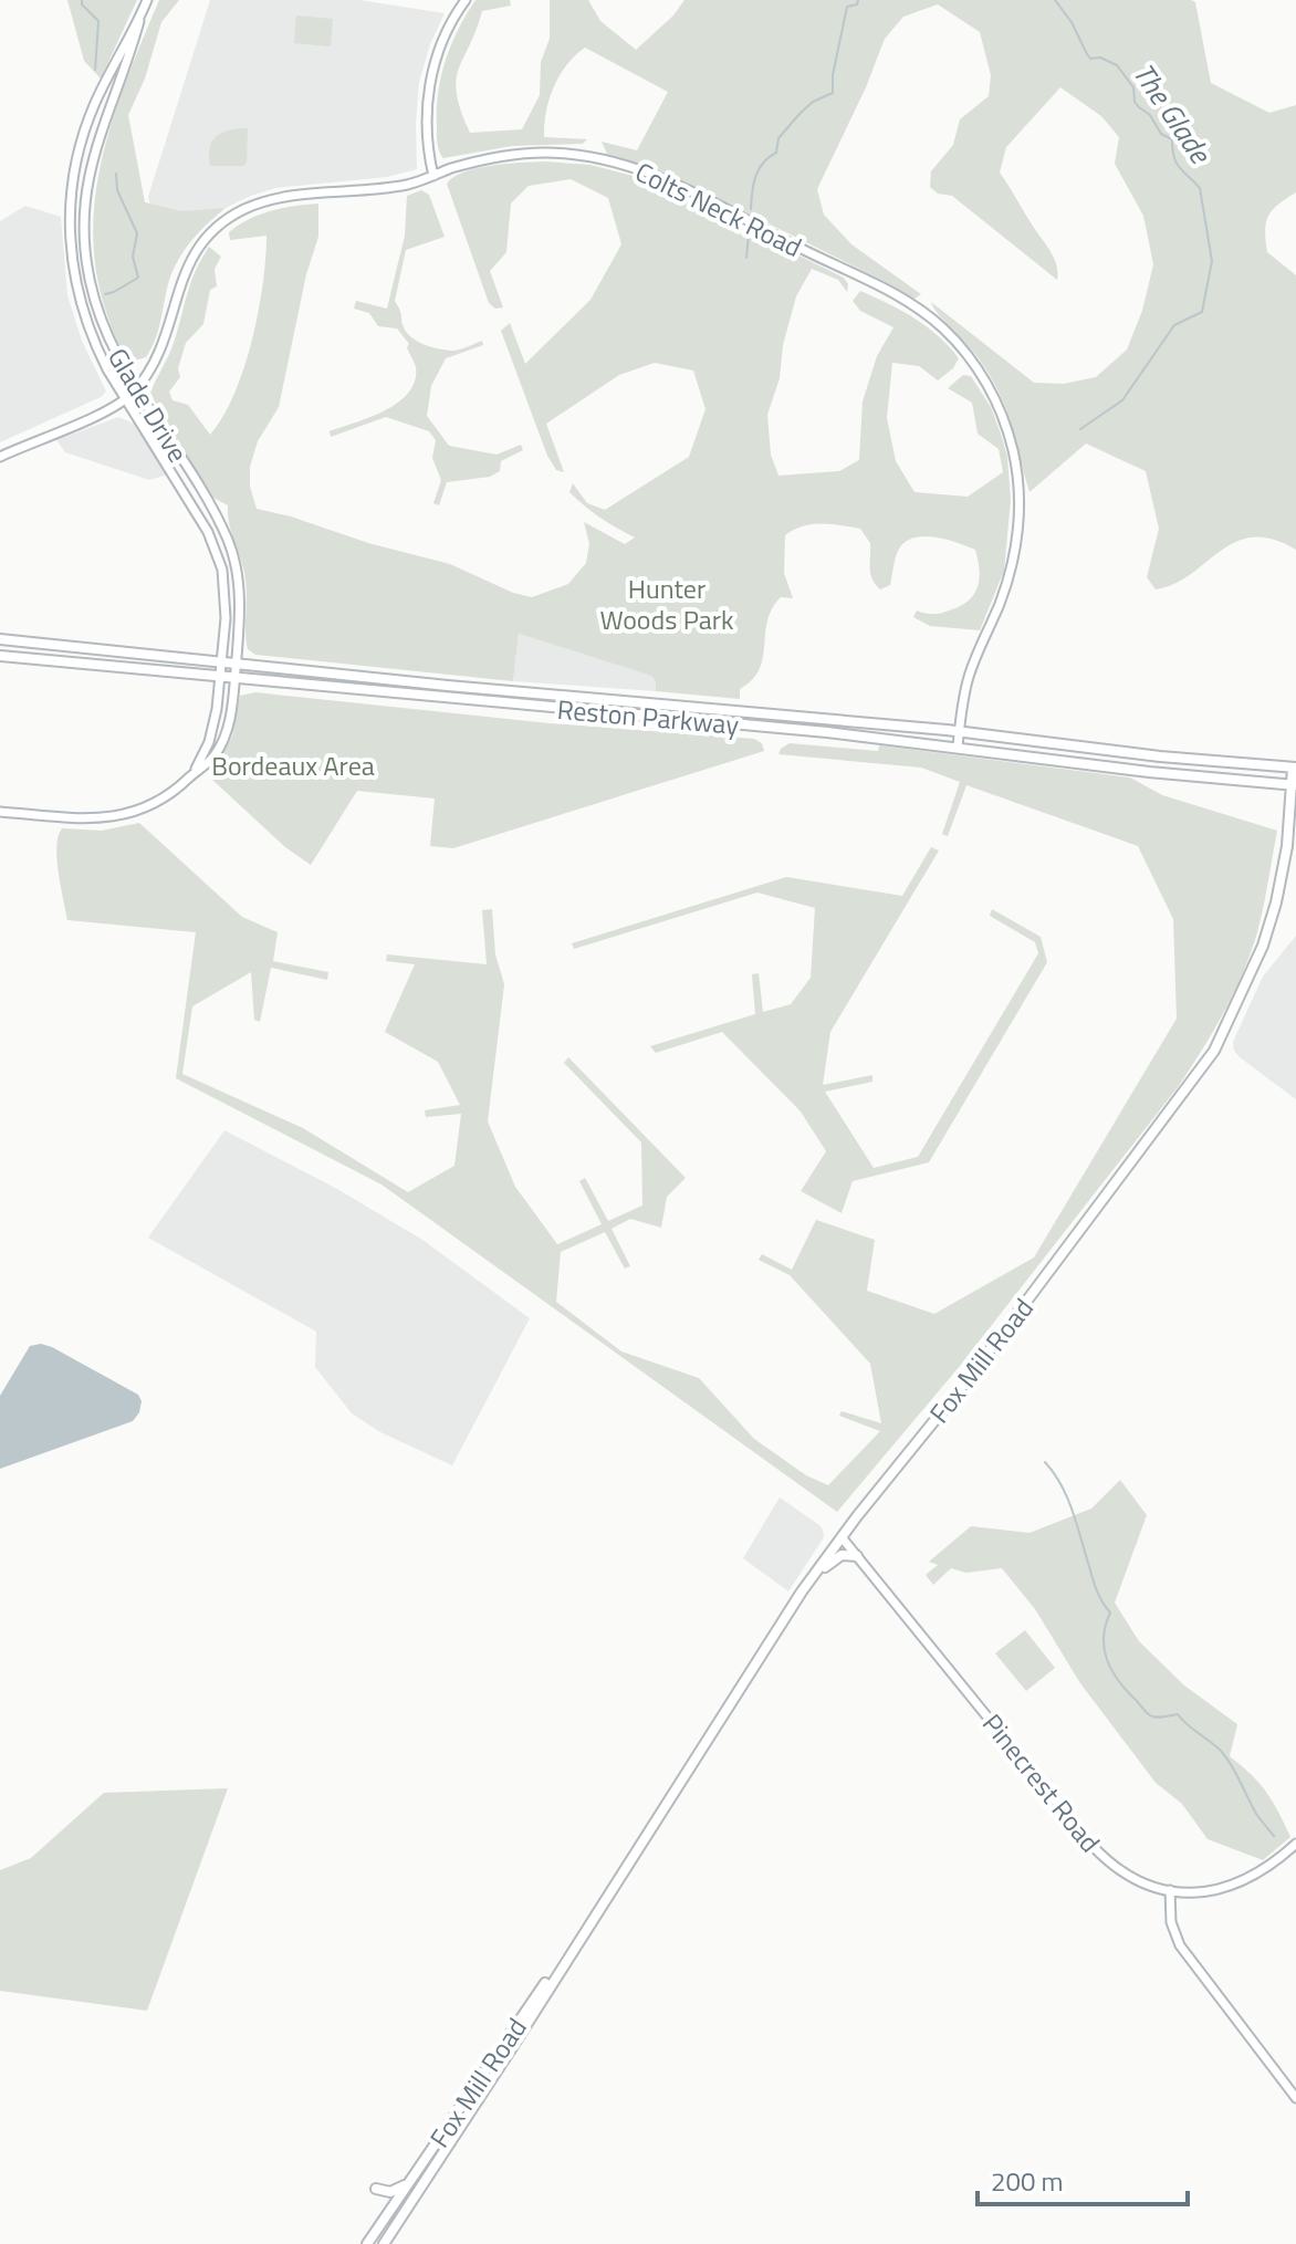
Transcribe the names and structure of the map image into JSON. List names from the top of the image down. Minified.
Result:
{"streets":{"main road":["Reston Parkway","Fox Mill Road"],"street":["Colts Neck Road","Glade Drive","Pinecrest Road"]},"crossings":[["Colts Neck Road","Glade Drive"],["Colts Neck Road","Reston Parkway"],["Glade Drive","Reston Parkway"],["Reston Parkway","Fox Mill Road"],["Fox Mill Road","Pinecrest Road"]],"water":["The Glade"],"parks":["Hunter Woods Park","Bordeaux Area"],"scale_bar":"200 m"}
